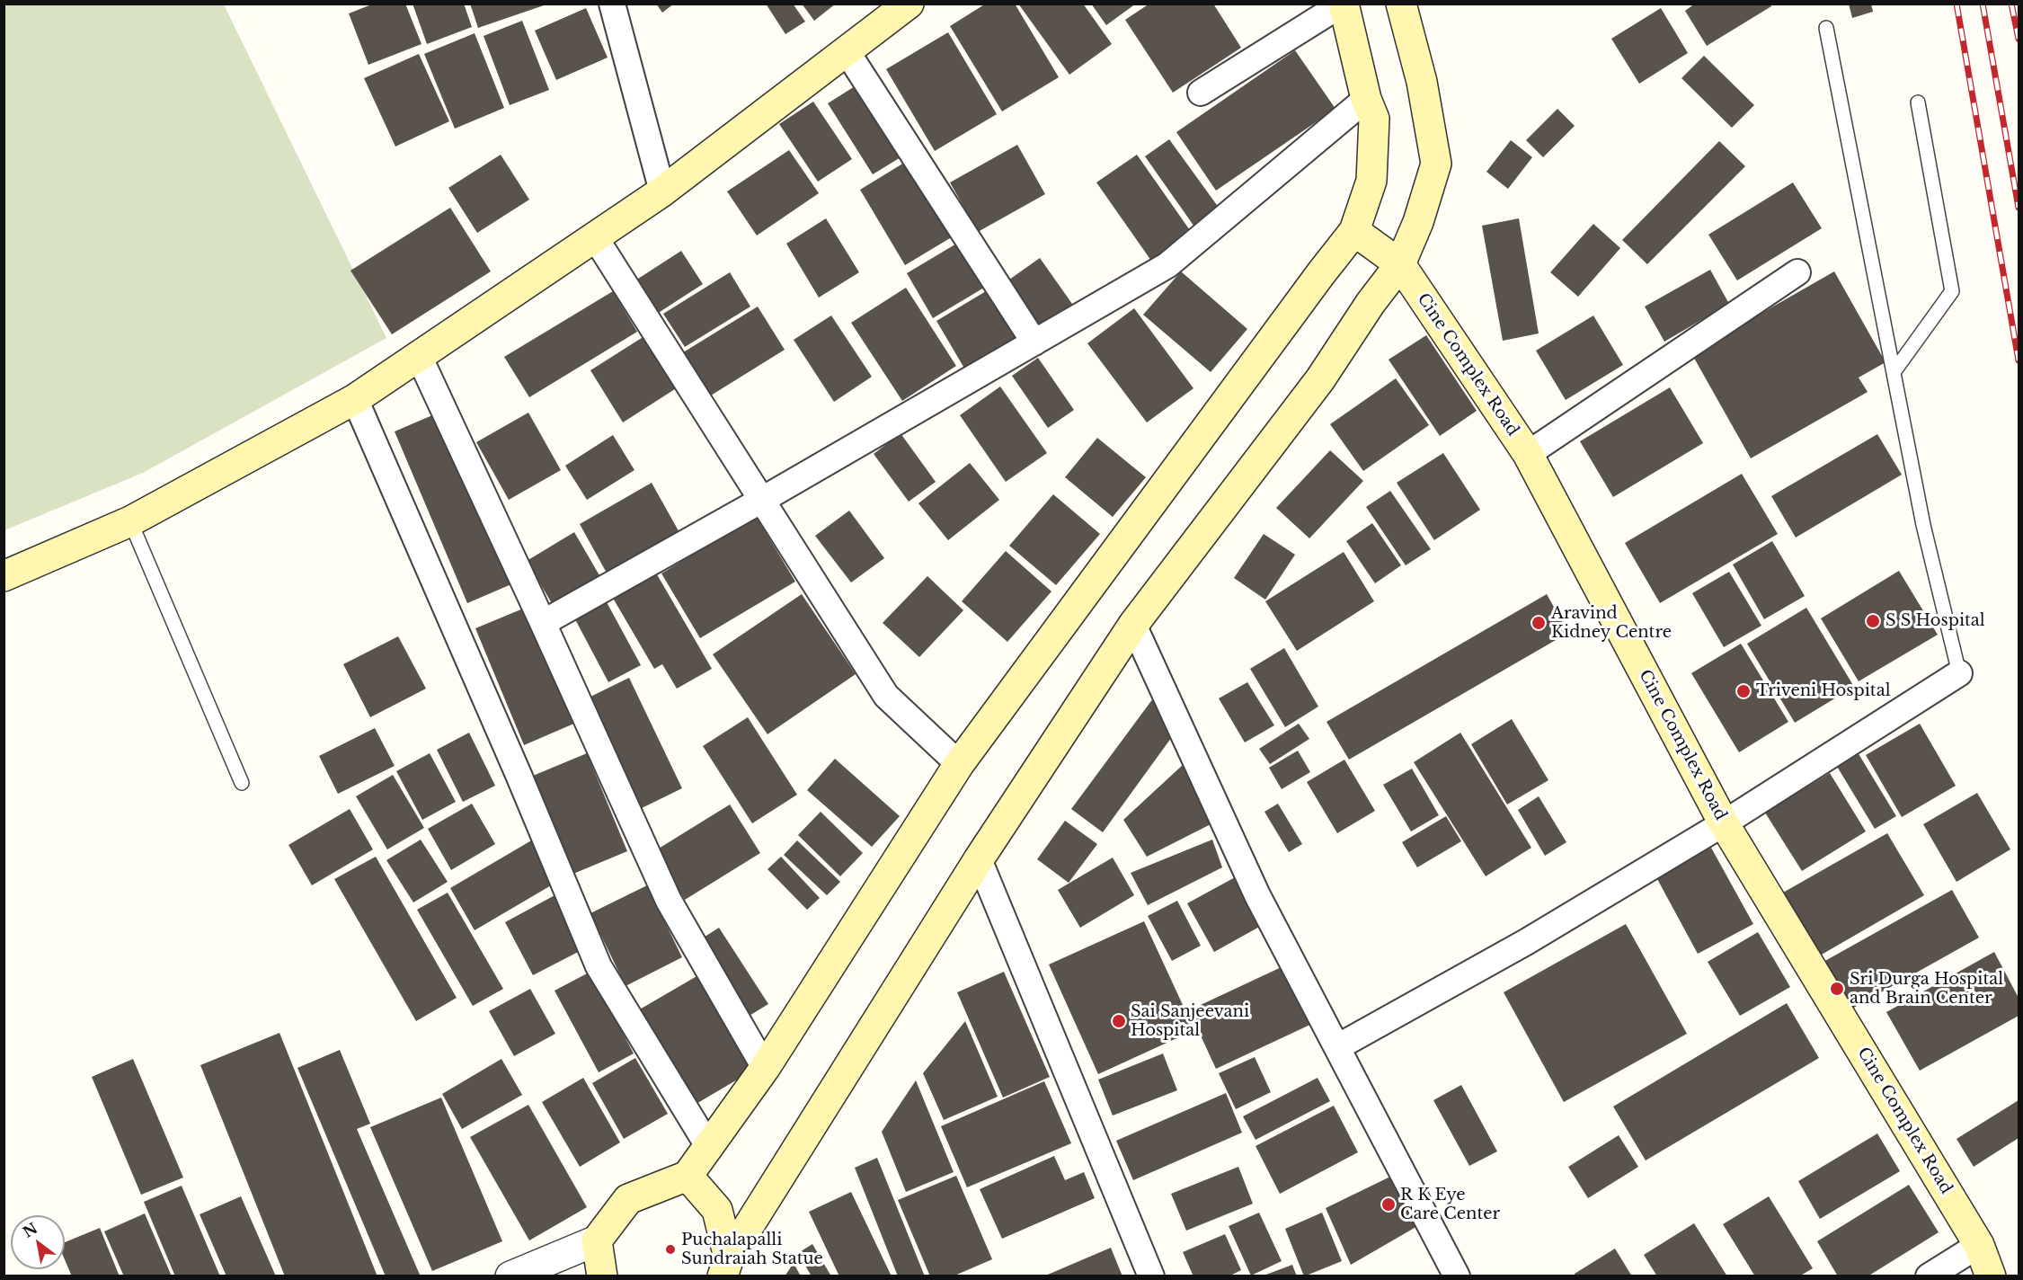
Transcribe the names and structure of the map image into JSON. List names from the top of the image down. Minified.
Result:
{"streets":{"main road":["Cine Complex Road"]},"places":["S S Hospital","Aravind Kidney Centre","Triveni Hospital","Sri Durga Hospital and Brain Center","Sai Sanjeevani Hospital","R K Eye Care Center","Puchalapalli Sundraiah Statue"],"north":"top left"}
